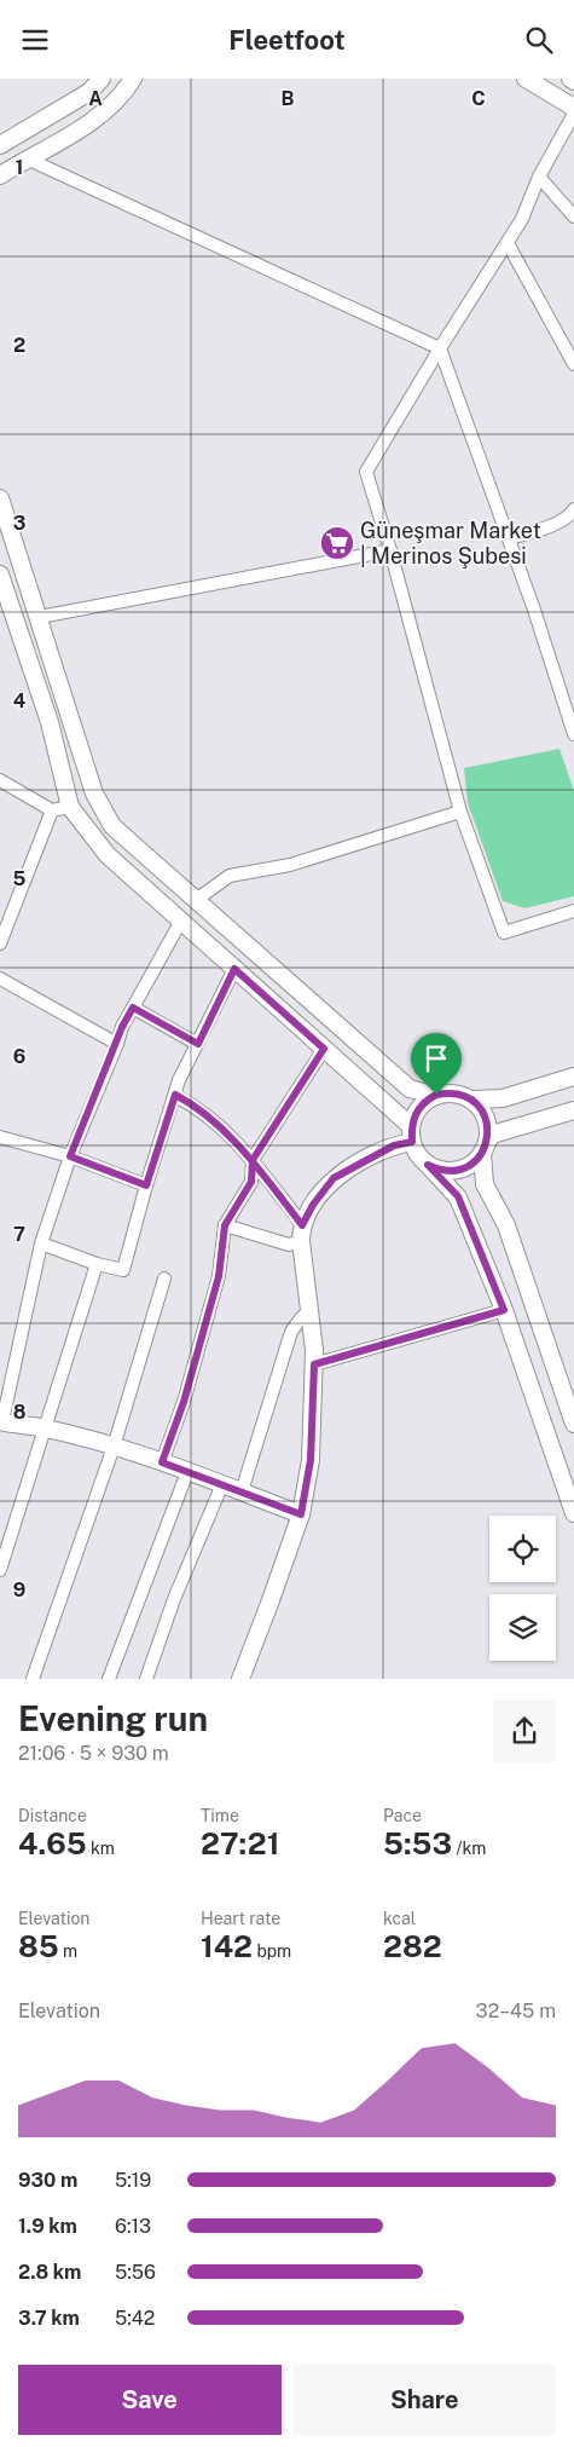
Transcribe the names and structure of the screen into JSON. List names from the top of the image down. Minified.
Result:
{"places":{"supermarket":["Güneşmar Market | Merinos Şubesi"]},"page":{"header":"Fleetfoot","heading":["Evening run","21:06 · 5 × 930 m"],"stats":[["Distance","4.65 km"],["Time","27:21"],["Pace","5:53 /km"],["Elevation","85 m"],["Heart rate","142 bpm"],["kcal","282"]],"chart":["Elevation","32–45 m"],"list":[{"name":"930 m","note":"5:19"},{"name":"1.9 km","note":"6:13"},{"name":"2.8 km","note":"5:56"},{"name":"3.7 km","note":"5:42"}],"buttons":["Save","Share"]},"grid":{"columns":["A","B","C"],"rows":["1","2","3","4","5","6","7","8","9"]}}
